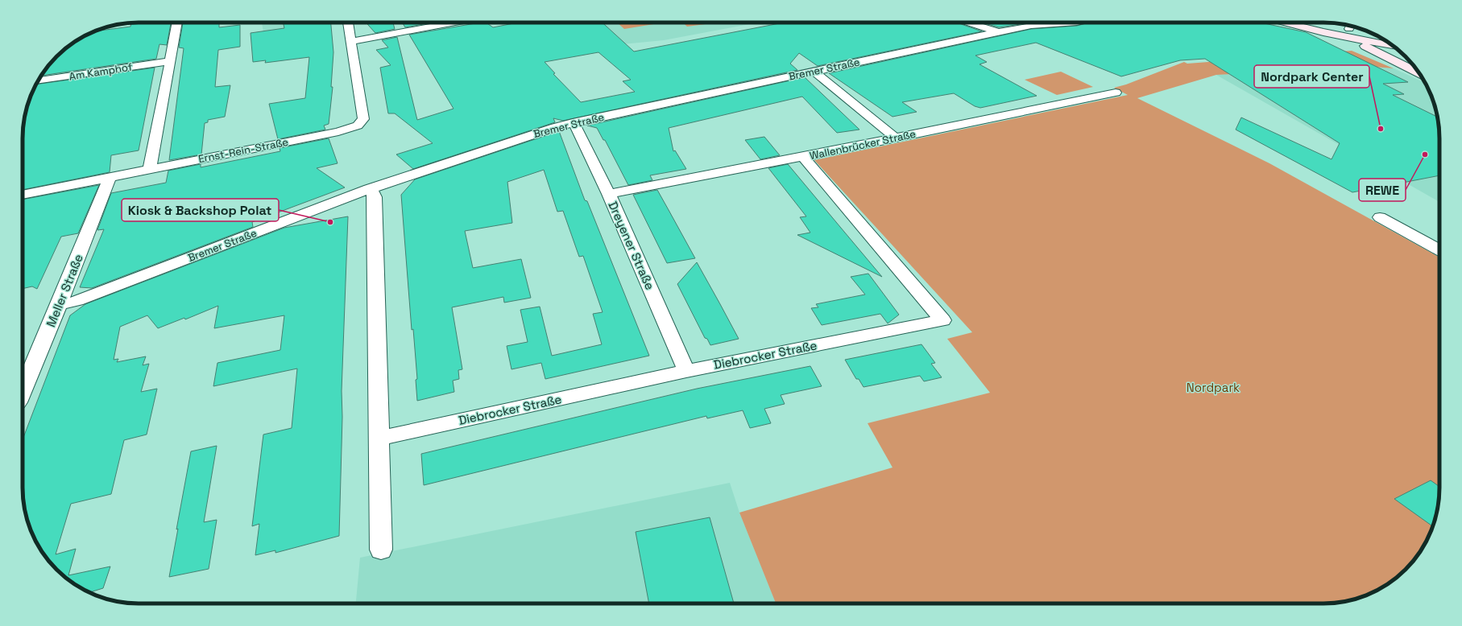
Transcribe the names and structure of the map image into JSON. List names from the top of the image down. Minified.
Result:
{"streets":{"street":["Bremer Straße","Am Kamphof","Wallenbrücker Straße","Ernst-Rein-Straße","Dreyener Straße","Meller Straße","Diebrocker Straße"]},"crossings":[["Bremer Straße","Dreyener Straße"],["Bremer Straße","Meller Straße"],["Wallenbrücker Straße","Dreyener Straße"],["Wallenbrücker Straße","Diebrocker Straße"],["Ernst-Rein-Straße","Meller Straße"],["Dreyener Straße","Diebrocker Straße"]],"parks":["Nordpark"],"places":["Nordpark Center","REWE","Kiosk & Backshop Polat"]}
